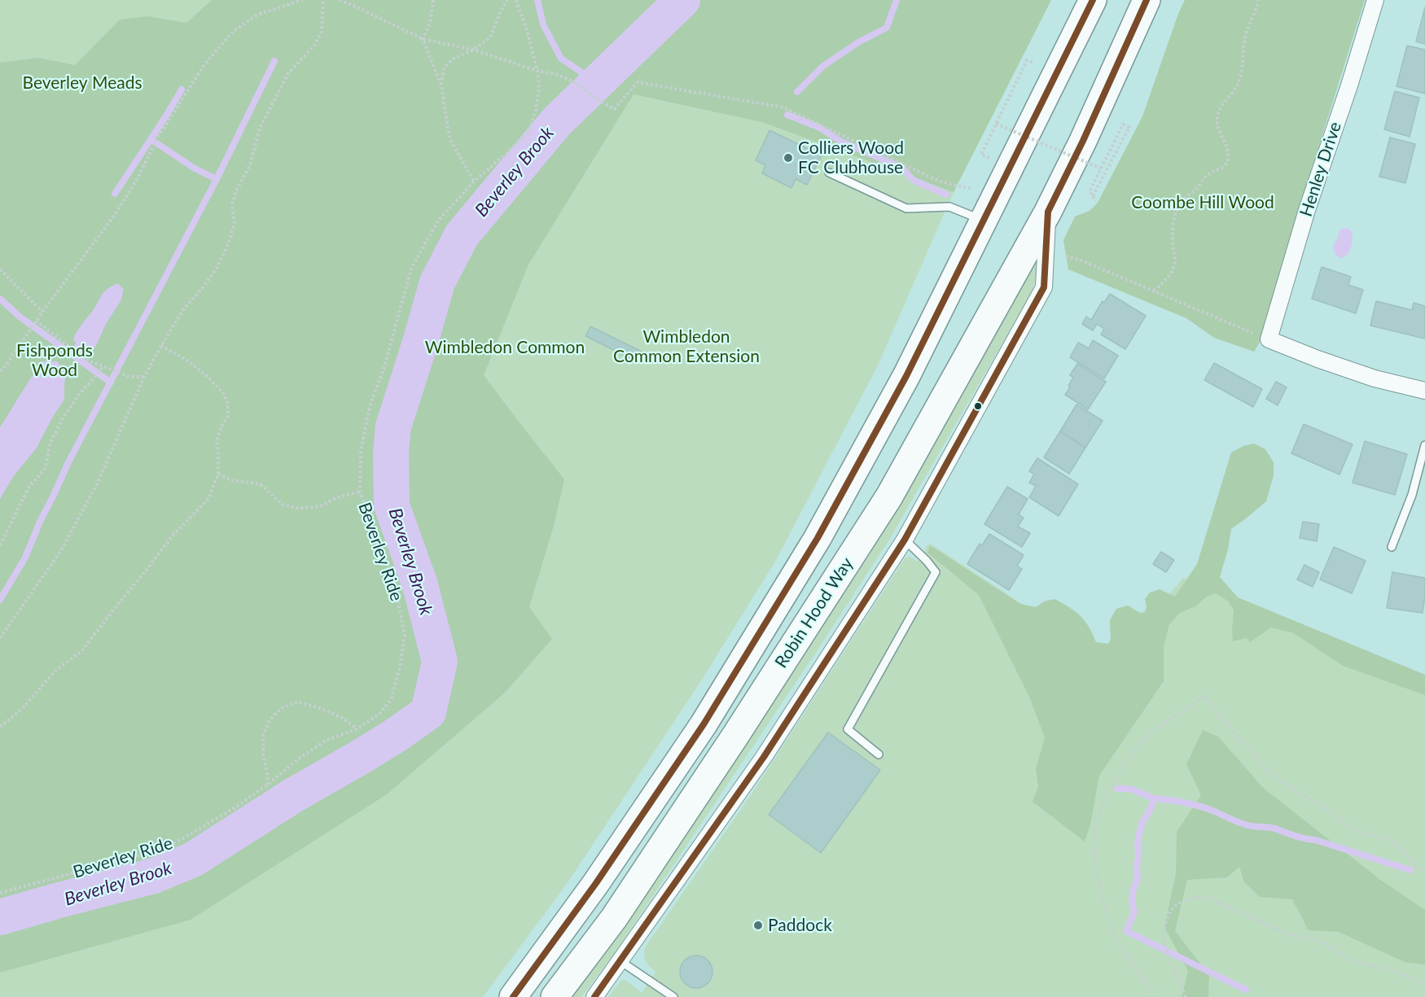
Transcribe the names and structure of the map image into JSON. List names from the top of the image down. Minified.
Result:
{"streets":{"highway":["Robin Hood Way"],"street":["Henley Drive"],"path":["Beverley Ride"]},"water":["Beverley Brook"],"parks":["Beverley Meads","Coombe Hill Wood","Wimbledon Common Extension","Wimbledon Common","Fishponds Wood"],"places":["Colliers Wood FC Clubhouse","Paddock"]}
